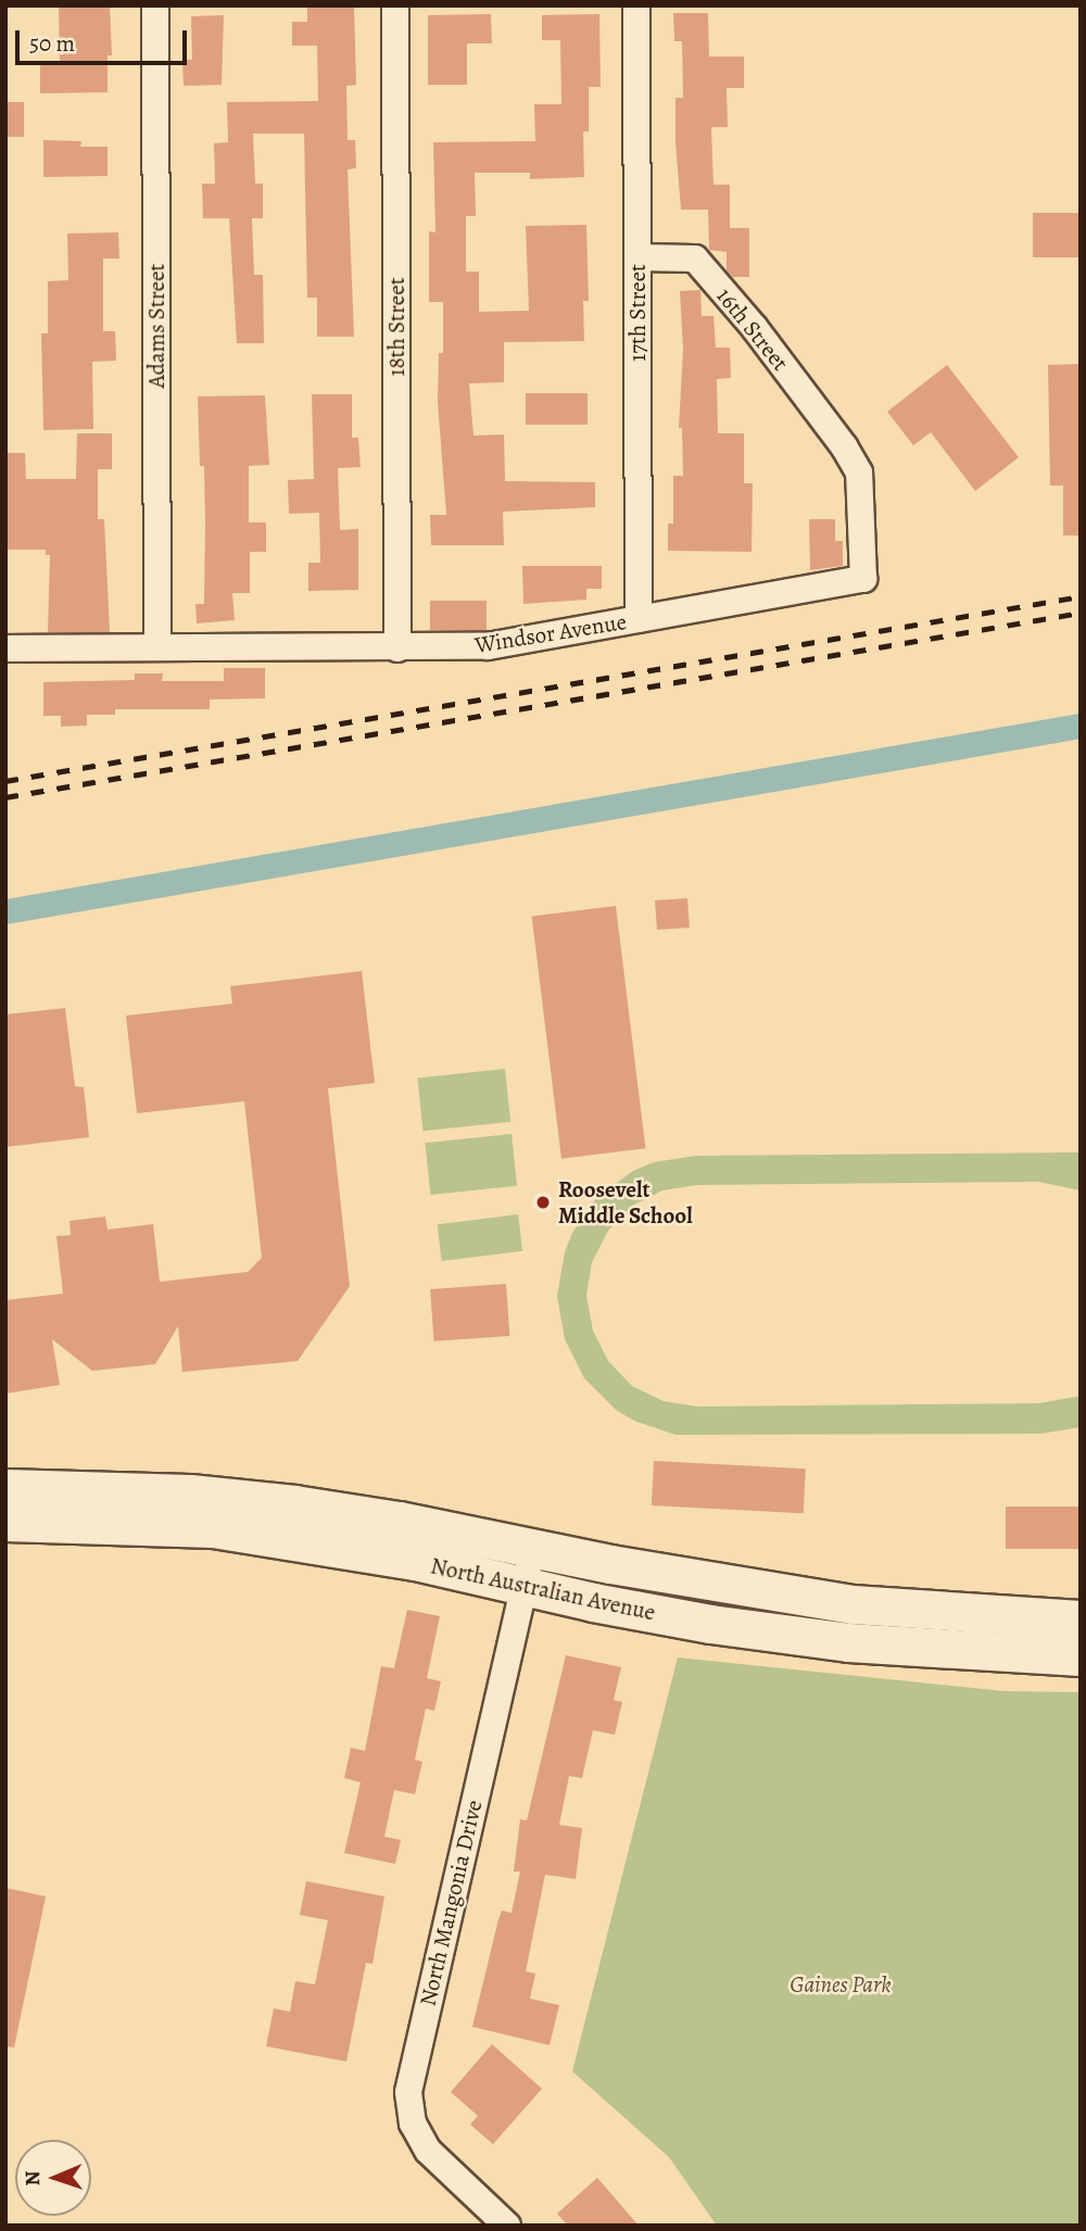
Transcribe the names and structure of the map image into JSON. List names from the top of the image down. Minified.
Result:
{"streets":{"main road":["North Australian Avenue"],"street":["17th Street","Adams Street","18th Street","16th Street","Windsor Avenue","North Mangonia Drive"]},"crossings":[["17th Street","16th Street"],["17th Street","Windsor Avenue"],["Adams Street","Windsor Avenue"],["18th Street","Windsor Avenue"],["16th Street","Windsor Avenue"],["North Australian Avenue","North Mangonia Drive"]],"parks":["Gaines Park"],"places":["Roosevelt Middle School"],"scale_bar":"50 m","north":"left"}
